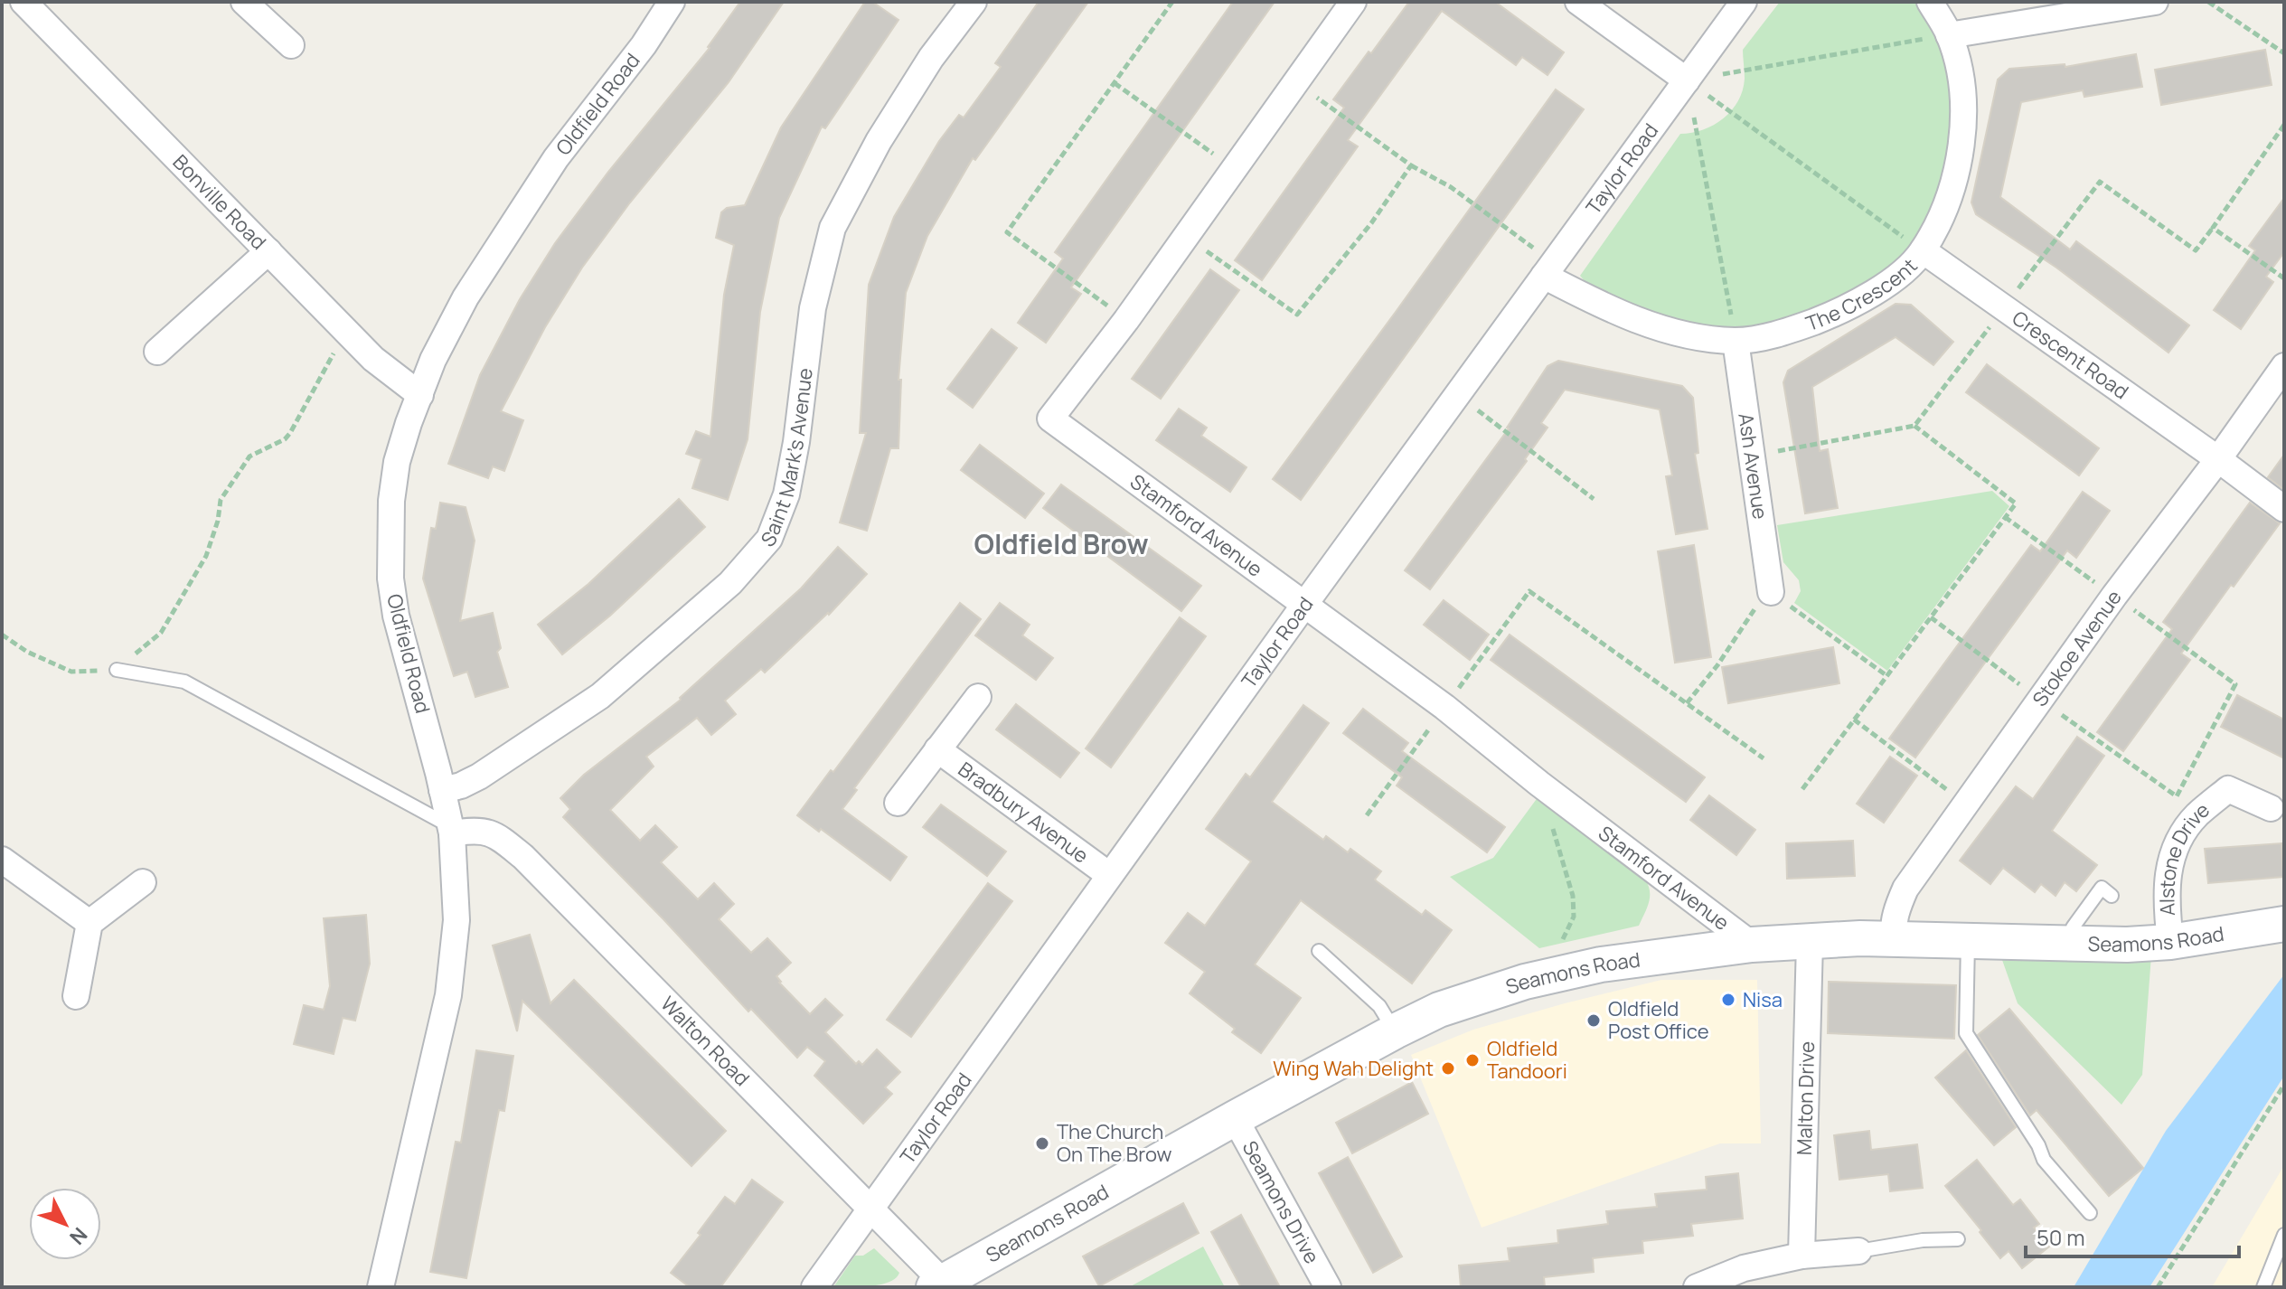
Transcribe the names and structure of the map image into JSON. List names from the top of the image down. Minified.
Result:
{"streets":{"street":["Oldfield Road","Taylor Road","Bonville Road","The Crescent","Crescent Road","Saint Mark's Avenue","Ash Avenue","Stamford Avenue","Stokoe Avenue","Bradbury Avenue","Alstone Drive","Seamons Road","Walton Road","Malton Drive","Seamons Drive"]},"crossings":[["Oldfield Road","Bonville Road"],["Oldfield Road","Saint Mark's Avenue"],["Oldfield Road","Walton Road"],["Taylor Road","The Crescent"],["Taylor Road","Stamford Avenue"],["Taylor Road","Bradbury Avenue"],["Taylor Road","Walton Road"],["The Crescent","Crescent Road"],["The Crescent","Ash Avenue"],["Crescent Road","Stokoe Avenue"],["Stamford Avenue","Seamons Road"],["Stokoe Avenue","Seamons Road"],["Alstone Drive","Seamons Road"],["Seamons Road","Walton Road"],["Seamons Road","Malton Drive"],["Seamons Road","Seamons Drive"]],"districts":["Oldfield Brow"],"places":["Nisa","Oldfield Post Office","Oldfield Tandoori","Wing Wah Delight","The Church On The Brow"],"scale_bar":"50 m","north":"bottom right"}
